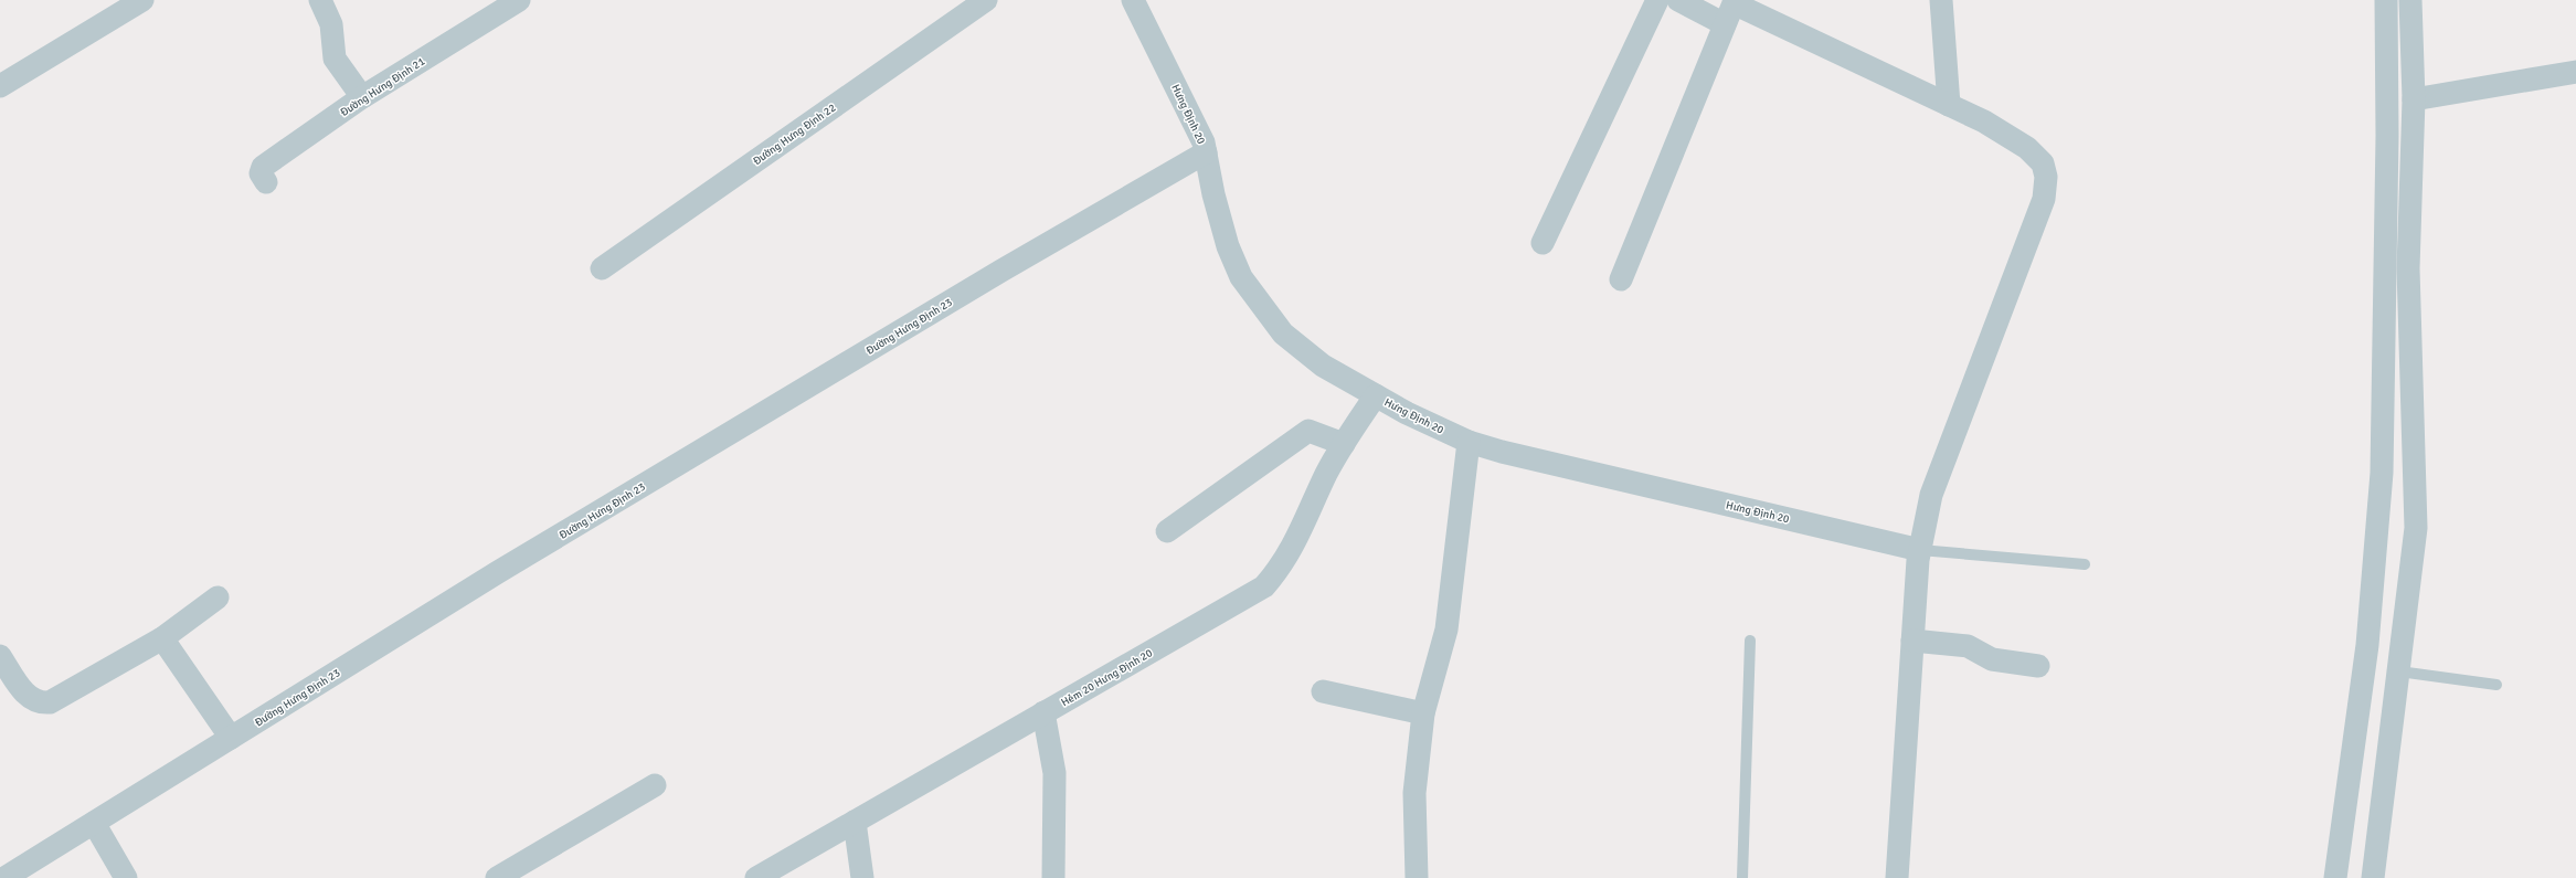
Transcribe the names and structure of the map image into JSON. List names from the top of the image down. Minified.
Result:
{"streets":{"street":["Đường Hưng Định 21","Hưng Định 20","Đường Hưng Định 22","Đường Hưng Định 23","Hẻm 20 Hưng Định 20"]},"crossings":[["Hưng Định 20","Đường Hưng Định 23"],["Hưng Định 20","Hẻm 20 Hưng Định 20"]]}
